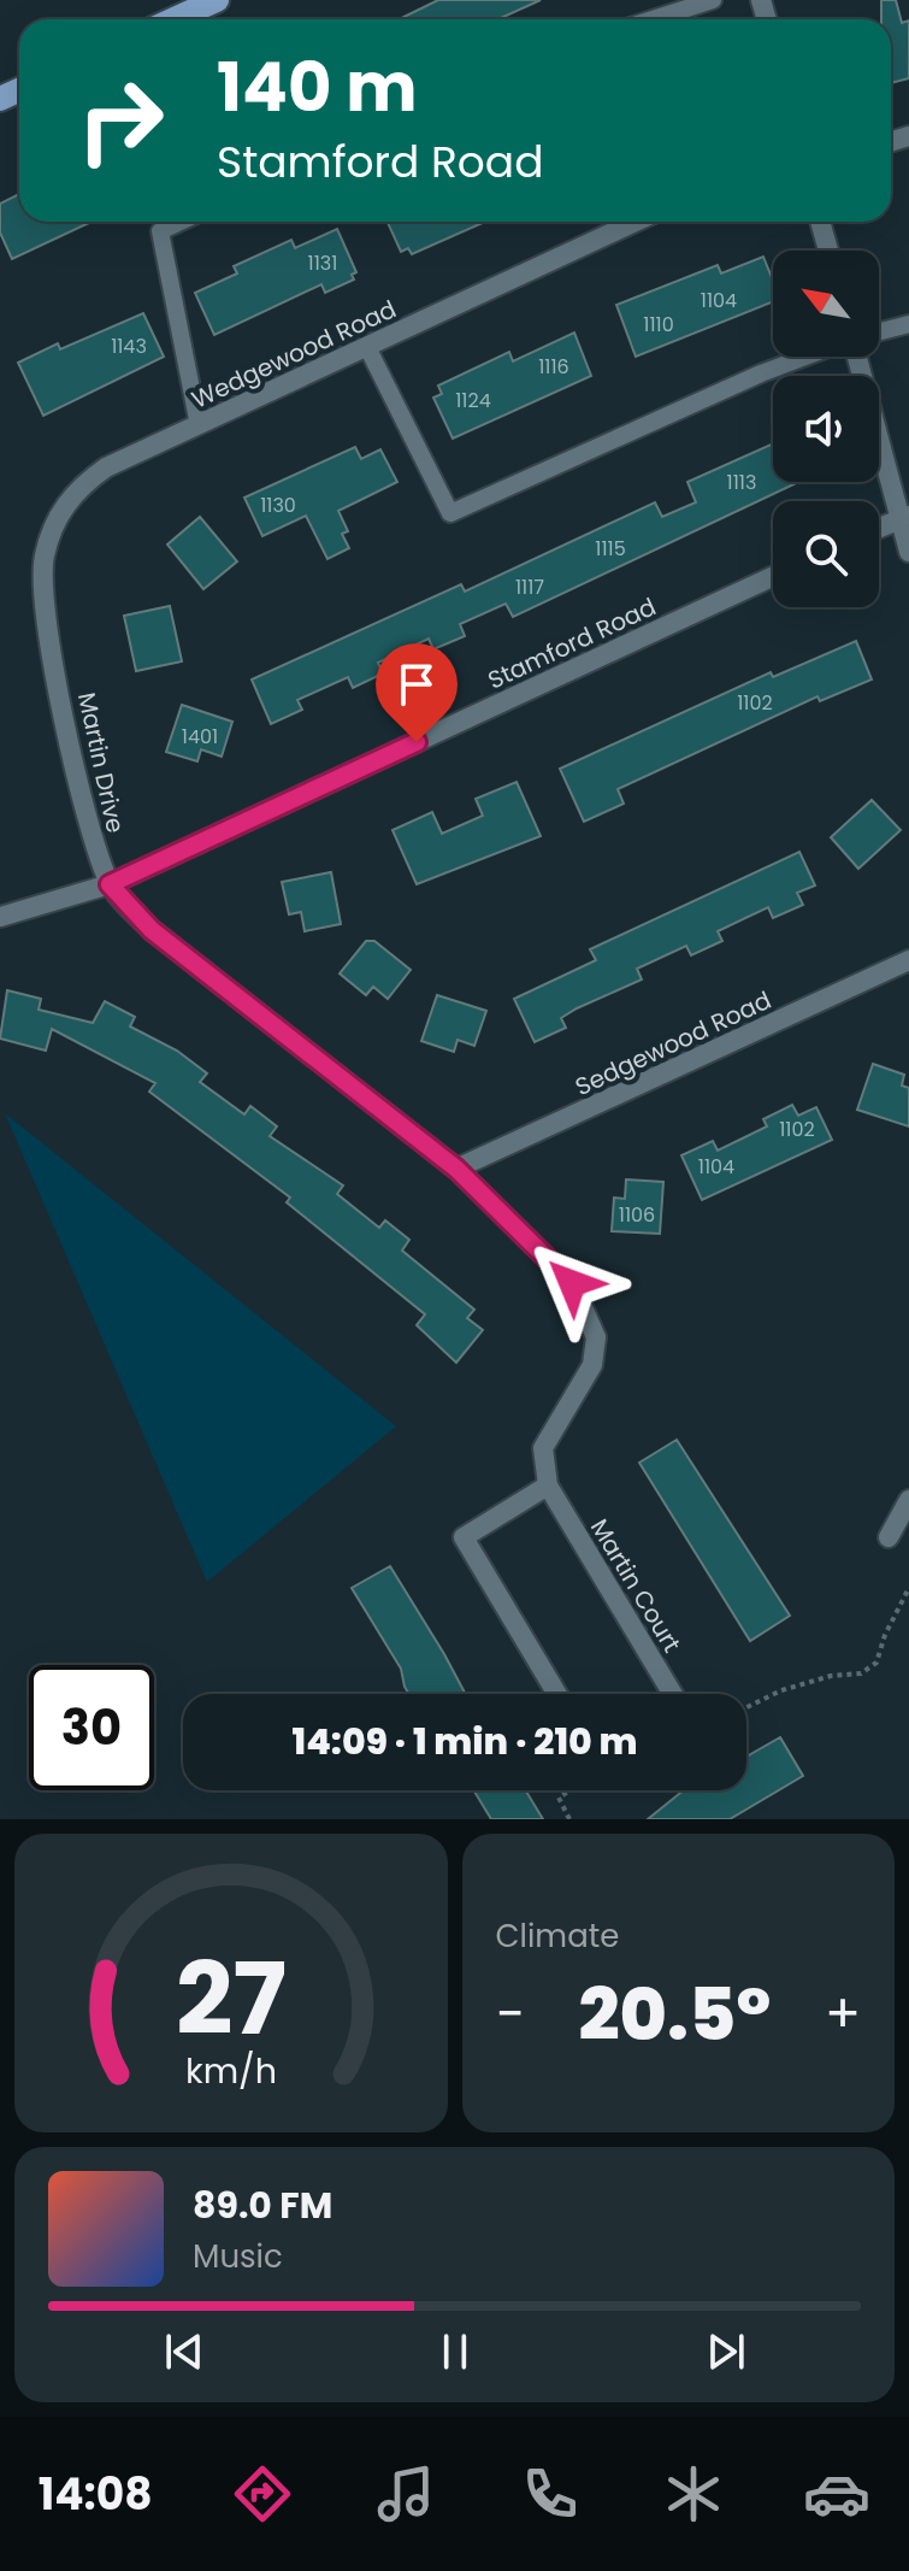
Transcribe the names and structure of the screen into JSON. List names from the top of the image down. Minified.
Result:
{"streets":{"street":["Wedgewood Road","Stamford Road","Martin Drive","Sedgewood Road","Martin Court"]},"crossings":[["Wedgewood Road","Martin Drive"],["Stamford Road","Martin Drive"],["Martin Drive","Sedgewood Road"],["Martin Drive","Martin Court"]],"house_numbers":["1131","1104","1110","1143","1116","1124","1113","1130","1115","1117","1102","1401","1102","1104","1106"],"north":"top left","page":{"turn":["140 m","Stamford Road"],"limit":"30","trip":"14:09 · 1 min · 210 m","tile":"Climate","heat":["−","20.5°","+"],"song":["89.0 FM","Music"],"tabs":"14:08","gauge":["27","km/h"]}}
